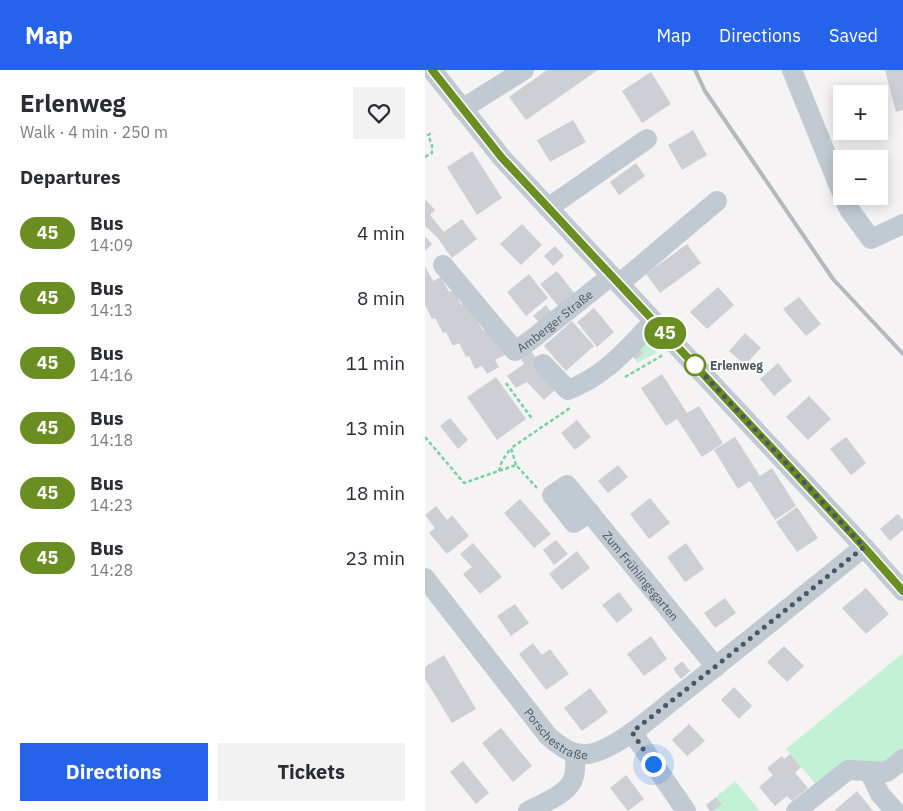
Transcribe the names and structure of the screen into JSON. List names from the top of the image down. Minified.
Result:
{"streets":{"street":["Amberger Straße","Zum Frühlingsgarten","Porschestraße"]},"crossings":[["Zum Frühlingsgarten","Porschestraße"]],"places":["Erlenweg"],"lines":["bus line 45"],"page":{"header":"Map","nav":["Map","Directions","Saved"],"heading":[["Erlenweg","Walk · 4 min · 250 m"],"Departures"],"on_map":"45","map_buttons":["+","−"],"list":[{"mark":"45","name":"Bus","note":"14:09","value":"4 min"},{"mark":"45","name":"Bus","note":"14:13","value":"8 min"},{"mark":"45","name":"Bus","note":"14:16","value":"11 min"},{"mark":"45","name":"Bus","note":"14:18","value":"13 min"},{"mark":"45","name":"Bus","note":"14:23","value":"18 min"},{"mark":"45","name":"Bus","note":"14:28","value":"23 min"}],"buttons":["Directions","Tickets"]}}
